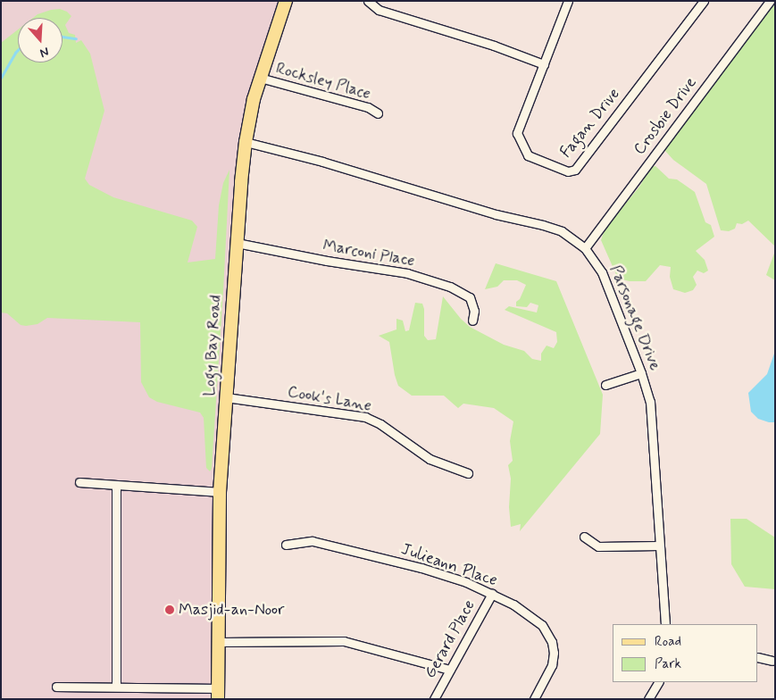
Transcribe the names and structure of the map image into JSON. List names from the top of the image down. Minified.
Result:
{"streets":{"main road":["Logy Bay Road"],"street":["Rocksley Place","Crosbie Drive","Fagan Drive","Marconi Place","Parsonage Drive","Cook's Lane","Julieann Place","Gerard Place"]},"crossings":[["Rocksley Place","Logy Bay Road"],["Crosbie Drive","Parsonage Drive"],["Marconi Place","Logy Bay Road"],["Parsonage Drive","Logy Bay Road"],["Logy Bay Road","Cook's Lane"],["Julieann Place","Gerard Place"]],"places":["Masjid-an-Noor"],"legend":["Road","Park"],"north":"bottom"}
